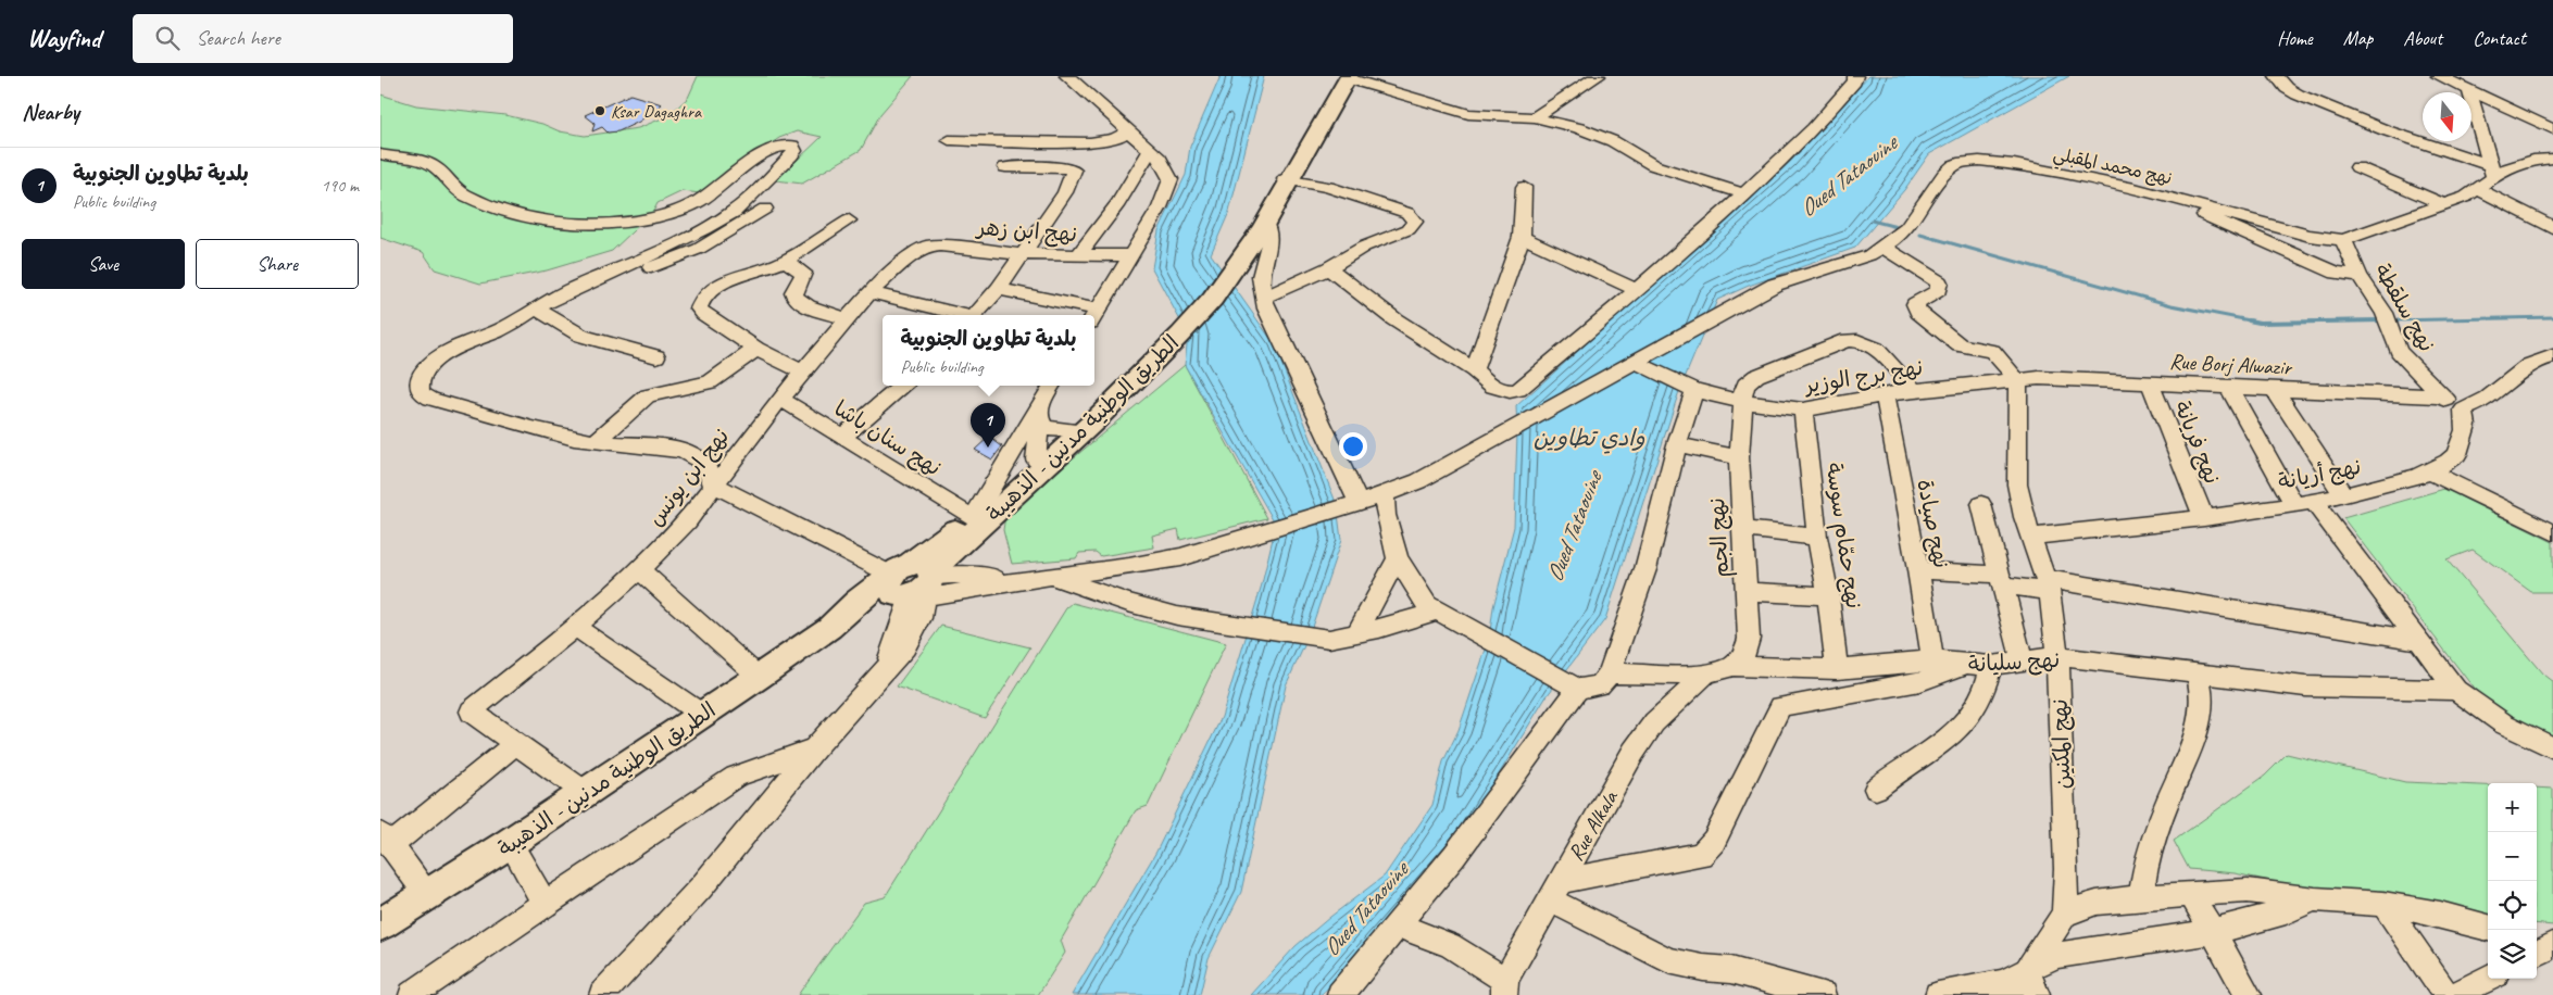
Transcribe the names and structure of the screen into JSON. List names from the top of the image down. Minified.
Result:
{"streets":{"main road":["الطريق الوطنية مدنين - الذهيبة"],"street":["نهج محمد المقبلي","نهج ابن زهر","نهج سلقطة","Rue Borj Alwazir","نهج برج الوزير","نهج سنان باشا","نهج فريانة","نهج أريانة","نهج ابن يونس","نهج صيادة","نهج حمّام سوسة","نهج الجم","نهج سليانة","نهج المكنين","Rue Alkala"]},"crossings":[["نهج محمد المقبلي","نهج سلقطة"],["نهج محمد المقبلي","نهج برج الوزير"],["نهج محمد المقبلي","الطريق الوطنية مدنين - الذهيبة"],["نهج ابن زهر","نهج ابن يونس"],["نهج سلقطة","Rue Borj Alwazir"],["نهج سلقطة","نهج أريانة"],["Rue Borj Alwazir","نهج برج الوزير"],["Rue Borj Alwazir","نهج فريانة"],["Rue Borj Alwazir","نهج المكنين"],["نهج برج الوزير","نهج صيادة"],["نهج برج الوزير","نهج حمّام سوسة"],["نهج برج الوزير","نهج الجم"],["نهج برج الوزير","نهج المكنين"],["الطريق الوطنية مدنين - الذهيبة","نهج سنان باشا"],["نهج سنان باشا","نهج ابن يونس"],["نهج فريانة","نهج أريانة"],["نهج أريانة","نهج المكنين"],["نهج صيادة","نهج سليانة"],["نهج حمّام سوسة","نهج سليانة"],["نهج الجم","نهج سليانة"],["نهج سليانة","نهج المكنين"],["نهج سليانة","Rue Alkala"]],"water":["Oued Tataouine","وادي تطاوين"],"places":["Ksar Dagaghra"],"north":"bottom","page":{"header":"Wayfind","search":"Search here","nav":["Home","Map","About","Contact"],"heading":"Nearby","list":[{"mark":"1","name":"بلدية تطاوين الجنوبية","note":"Public building","value":"190 m"}],"buttons":["Save","Share"],"popup":["بلدية تطاوين الجنوبية","Public building"],"pins":"1","map_buttons":["+","−"]}}
